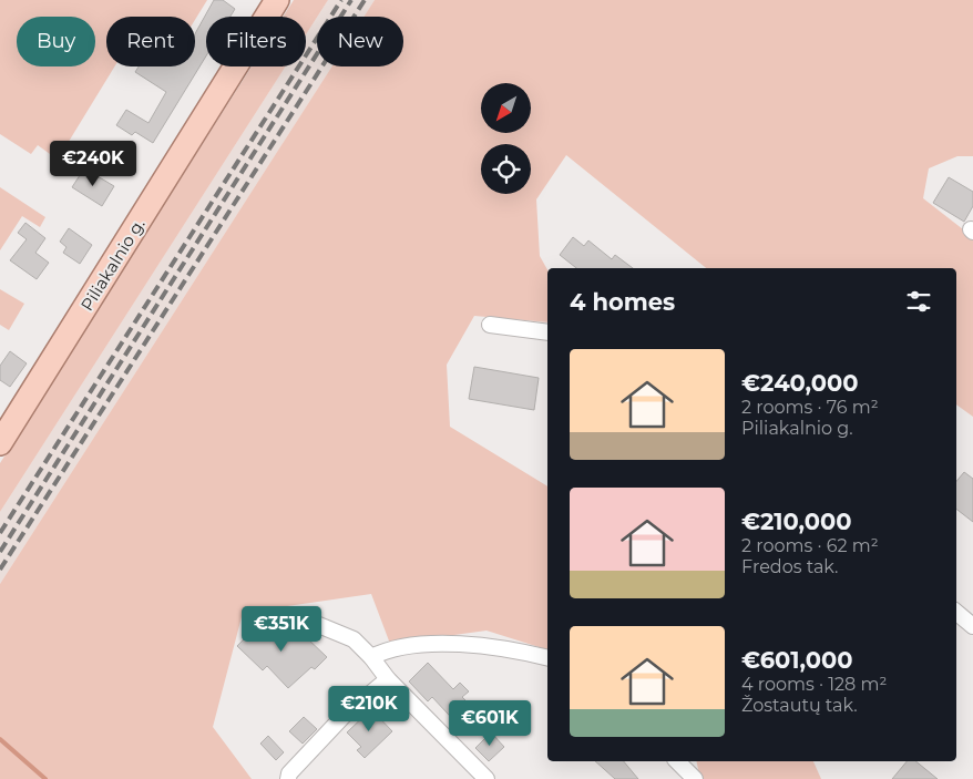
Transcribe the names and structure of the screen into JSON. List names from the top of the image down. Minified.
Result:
{"streets":{"main road":["Piliakalnio g."]},"north":"bottom left","page":{"chip":["Buy","Rent","Filters","New"],"price":["€240K","€351K","€210K","€601K"],"heading":"4 homes","list":[{"name":"€240,000","note":"2 rooms · 76 m² · Piliakalnio g."},{"name":"€210,000","note":"2 rooms · 62 m² · Fredos tak."},{"name":"€601,000","note":"4 rooms · 128 m² · Žostautų tak."}]}}
